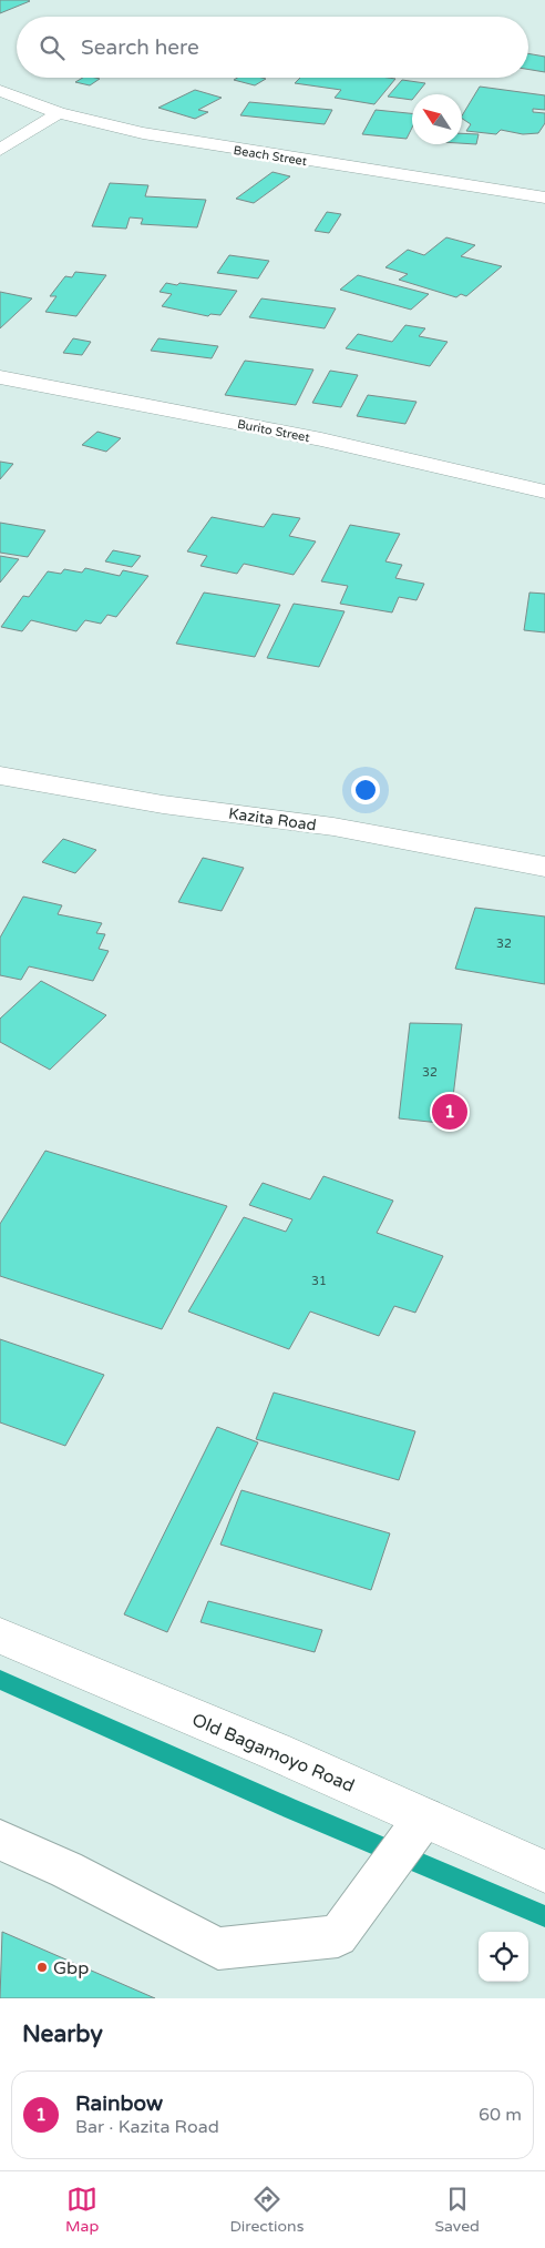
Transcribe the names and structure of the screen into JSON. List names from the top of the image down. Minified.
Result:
{"streets":{"street":["Beach Street","Burito Street","Kazita Road","Old Bagamoyo Road"]},"places":["Gbp"],"house_numbers":["32","32","31"],"north":"top left","page":{"search":"Search here","pins":"1","heading":"Nearby","list":[{"mark":"1","name":"Rainbow","note":"Bar · Kazita Road","value":"60 m"}],"nav":["Map","Directions","Saved"]}}
